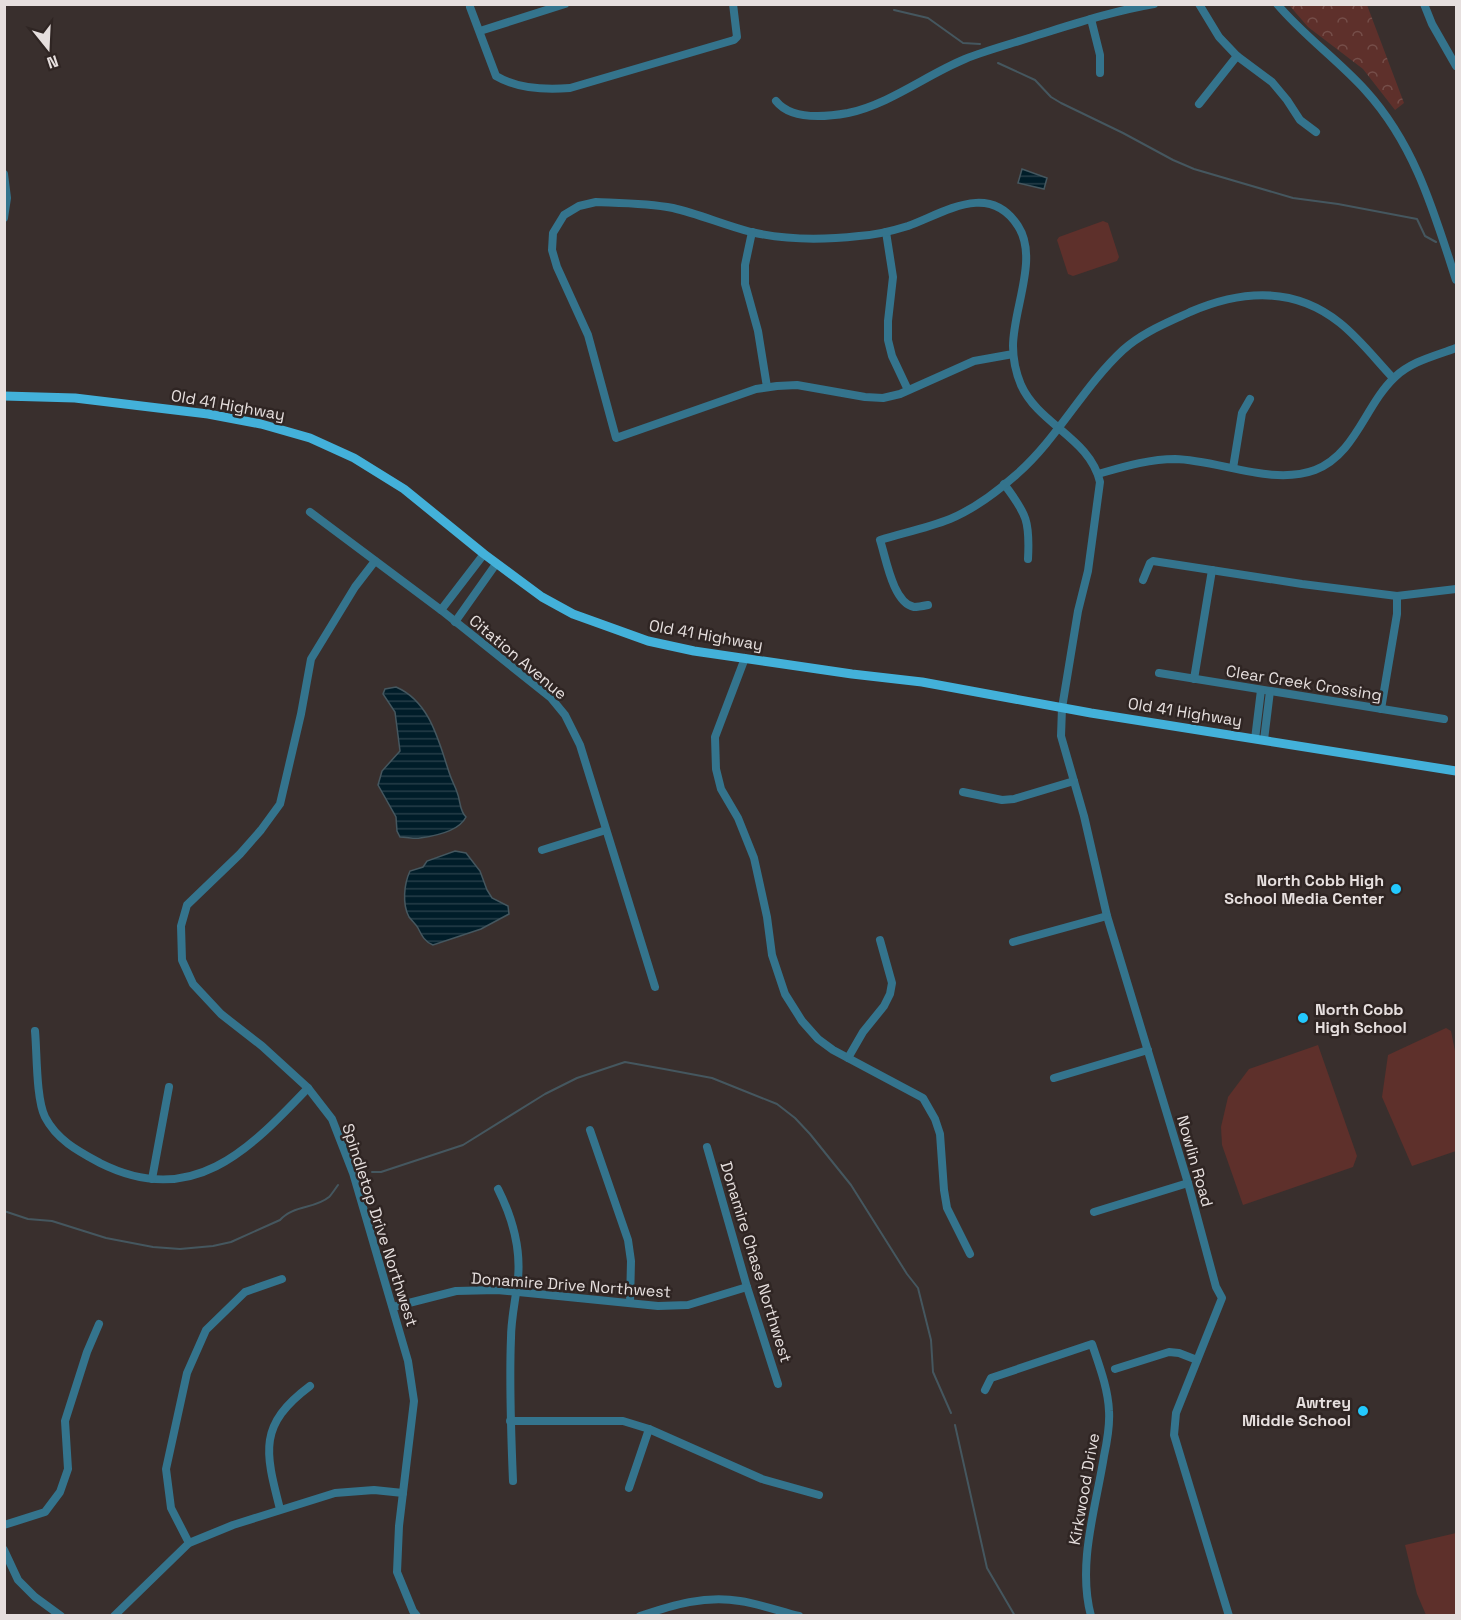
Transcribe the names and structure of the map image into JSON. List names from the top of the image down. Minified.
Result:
{"streets":{"main road":["Old 41 Highway"],"street":["Citation Avenue","Clear Creek Crossing","Nowlin Road","Spindletop Drive Northwest","Donamire Chase Northwest","Donamire Drive Northwest","Kirkwood Drive"]},"crossings":[["Old 41 Highway","Nowlin Road"],["Citation Avenue","Spindletop Drive Northwest"],["Spindletop Drive Northwest","Donamire Drive Northwest"],["Donamire Chase Northwest","Donamire Drive Northwest"]],"places":["North Cobb High School Media Center","North Cobb High School","Awtrey Middle School"],"north":"bottom"}
